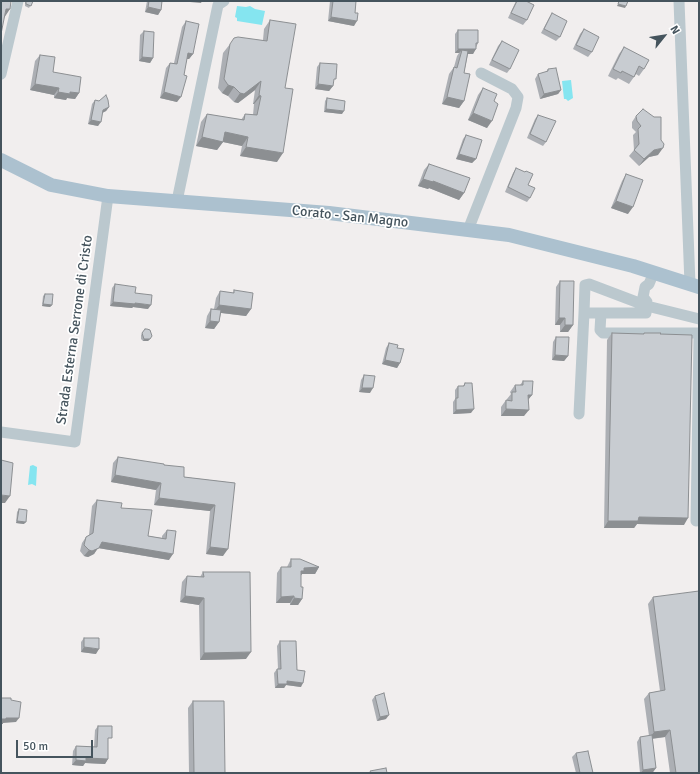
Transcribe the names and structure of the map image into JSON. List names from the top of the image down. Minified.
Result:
{"streets":{"main road":["Corato - San Magno"],"street":["Strada Esterna Serrone di Cristo"]},"crossings":[["Corato - San Magno","Strada Esterna Serrone di Cristo"]],"scale_bar":"50 m","north":"top right"}
